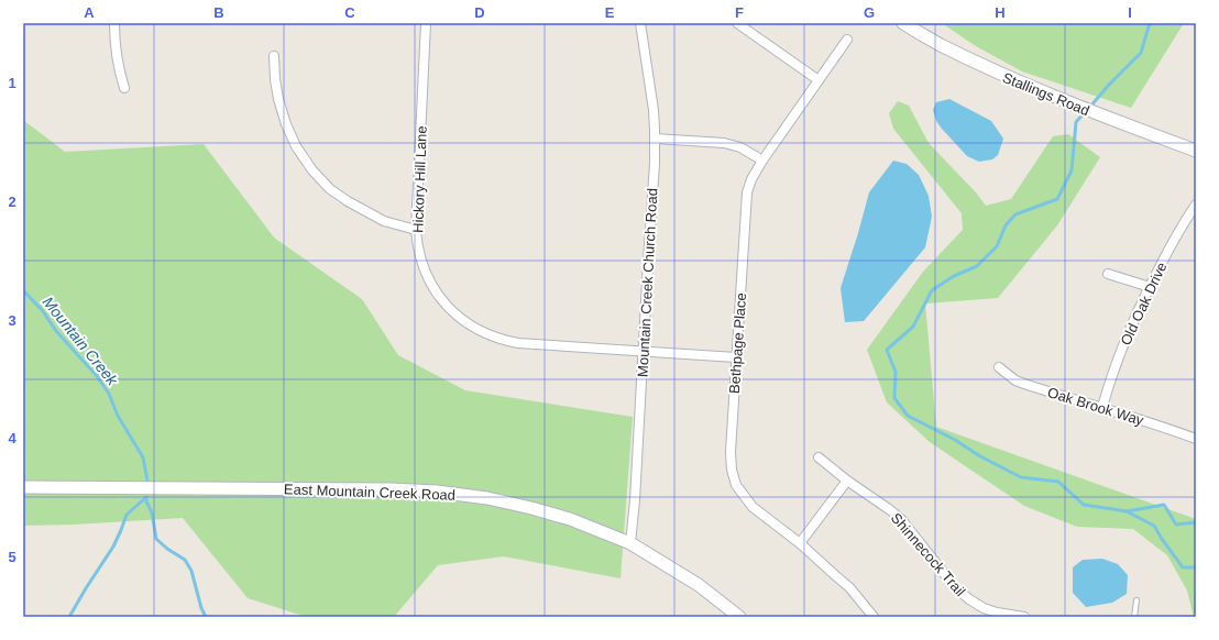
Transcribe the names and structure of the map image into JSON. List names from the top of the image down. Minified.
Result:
{"streets":{"main road":["Stallings Road","East Mountain Creek Road"],"street":["Hickory Hill Lane","Mountain Creek Church Road","Old Oak Drive","Bethpage Place","Oak Brook Way","Shinnecock Trail"]},"crossings":[["Hickory Hill Lane","Mountain Creek Church Road"],["Hickory Hill Lane","Bethpage Place"],["Mountain Creek Church Road","East Mountain Creek Road"],["Old Oak Drive","Oak Brook Way"]],"water":["Mountain Creek"],"grid":{"columns":["A","B","C","D","E","F","G","H","I"],"rows":["1","2","3","4","5"]}}
